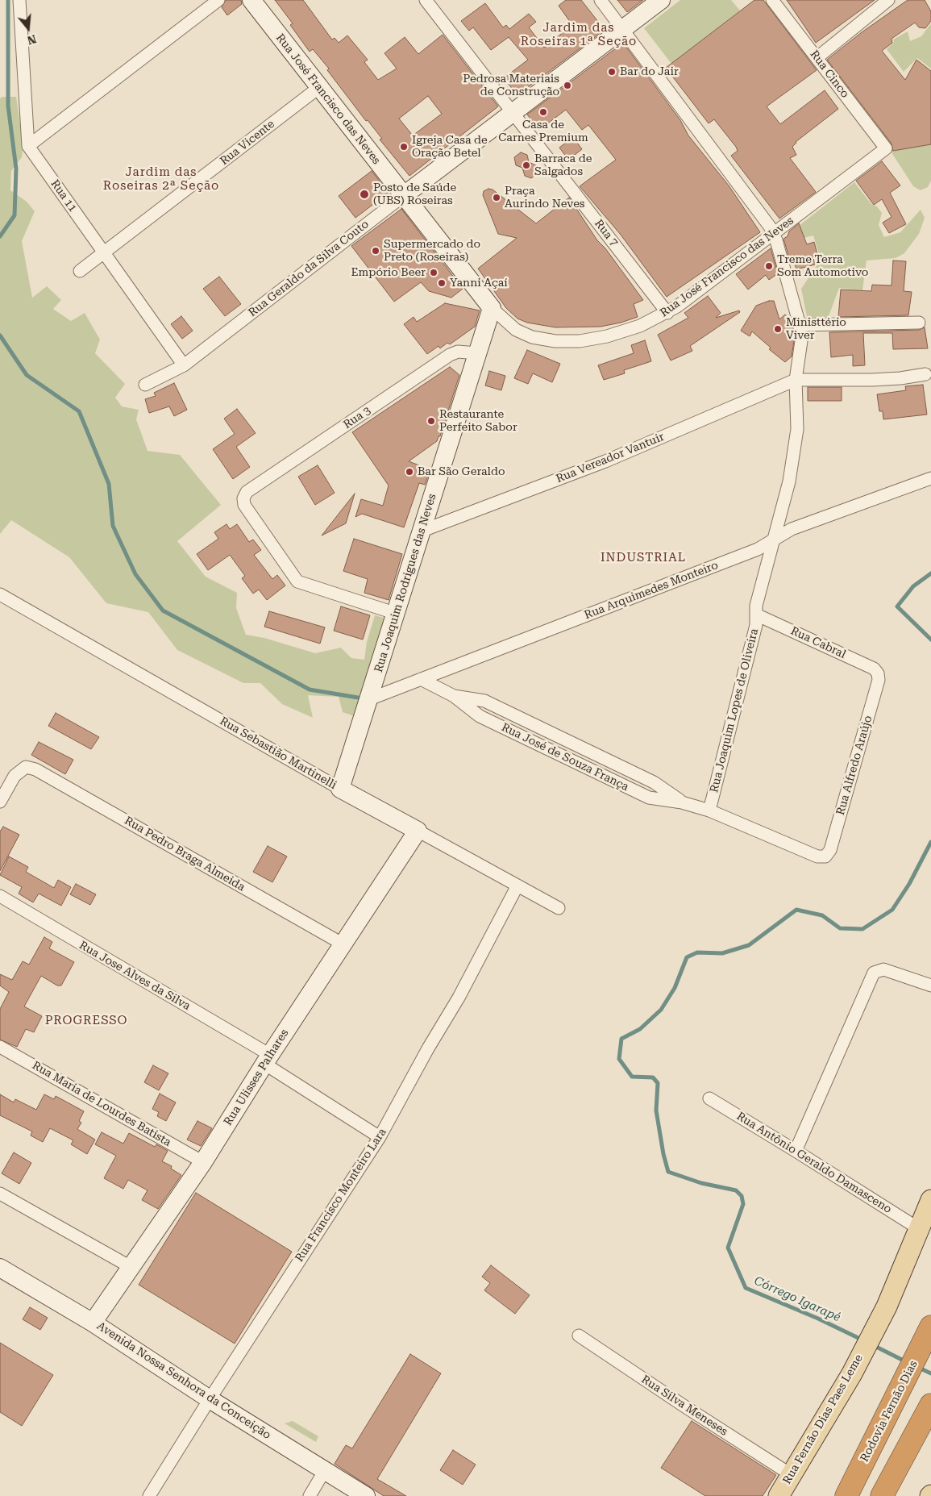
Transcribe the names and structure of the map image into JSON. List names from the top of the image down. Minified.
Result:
{"streets":{"highway":["Rodovia Fernão Dias"],"main road":["Rua Fernão Dias Paes Leme"],"street":["Rua Cinco","Rua José Francisco das Neves","Rua Vicente","Rua 11","Rua 7","Rua Geraldo da Silva Couto","Rua 3","Rua Vereador Vantuir","Rua Joaquim Rodrigues das Neves","Rua Arquimedes Monteiro","Rua Cabral","Rua Joaquim Lopes de Oliveira","Rua Sebastião Martinelli","Rua José de Souza França","Rua Alfredo Araújo","Rua Pedro Braga Almeida","Rua Jose Alves da Silva","Rua Ulisses Palhares","Rua Maria de Lourdes Batista","Rua Antônio Geraldo Damasceno","Rua Francisco Monteiro Lara","Avenida Nossa Senhora da Conceição","Rua Silva Meneses"]},"crossings":[["Rua Cinco","Rua José Francisco das Neves"],["Rua José Francisco das Neves","Rua Vicente"],["Rua José Francisco das Neves","Rua 7"],["Rua José Francisco das Neves","Rua Geraldo da Silva Couto"],["Rua José Francisco das Neves","Rua Joaquim Rodrigues das Neves"],["Rua José Francisco das Neves","Rua Joaquim Lopes de Oliveira"],["Rua Vicente","Rua 11"],["Rua 11","Rua Geraldo da Silva Couto"],["Rua 7","Rua Geraldo da Silva Couto"],["Rua Geraldo da Silva Couto","Rua Joaquim Lopes de Oliveira"],["Rua 3","Rua Joaquim Rodrigues das Neves"],["Rua Vereador Vantuir","Rua Joaquim Rodrigues das Neves"],["Rua Vereador Vantuir","Rua Joaquim Lopes de Oliveira"],["Rua Joaquim Rodrigues das Neves","Rua Arquimedes Monteiro"],["Rua Joaquim Rodrigues das Neves","Rua Sebastião Martinelli"],["Rua Arquimedes Monteiro","Rua Joaquim Lopes de Oliveira"],["Rua Arquimedes Monteiro","Rua José de Souza França"],["Rua Cabral","Rua Joaquim Lopes de Oliveira"],["Rua Cabral","Rua Alfredo Araújo"],["Rua Joaquim Lopes de Oliveira","Rua José de Souza França"],["Rua Sebastião Martinelli","Rua Ulisses Palhares"],["Rua Sebastião Martinelli","Rua Francisco Monteiro Lara"],["Rua José de Souza França","Rua Alfredo Araújo"],["Rua Pedro Braga Almeida","Rua Ulisses Palhares"],["Rua Jose Alves da Silva","Rua Ulisses Palhares"],["Rua Jose Alves da Silva","Rua Francisco Monteiro Lara"],["Rua Ulisses Palhares","Rua Maria de Lourdes Batista"],["Rua Ulisses Palhares","Avenida Nossa Senhora da Conceição"],["Rua Antônio Geraldo Damasceno","Rua Fernão Dias Paes Leme"],["Rua Francisco Monteiro Lara","Avenida Nossa Senhora da Conceição"],["Rua Silva Meneses","Rua Fernão Dias Paes Leme"]],"districts":["Jardim das Roseiras 1ª Seção","Jardim das Roseiras 2ª Seção","INDUSTRIAL","PROGRESSO"],"water":["Córrego Igarapé"],"places":["Bar do Jair","Pedrosa Materiais de Construção","Casa de Carnes Premium","Igreja Casa de Oração Betel","Barraca de Salgados","Posto de Saúde (UBS) Roseiras","Praça Aurindo Neves","Supermercado do Preto (Roseiras)","Treme Terra Som Automotivo","Empório Beer","Yanni Açaí","Ministtério Viver","Restaurante Perfeito Sabor","Bar São Geraldo"],"north":"bottom"}
